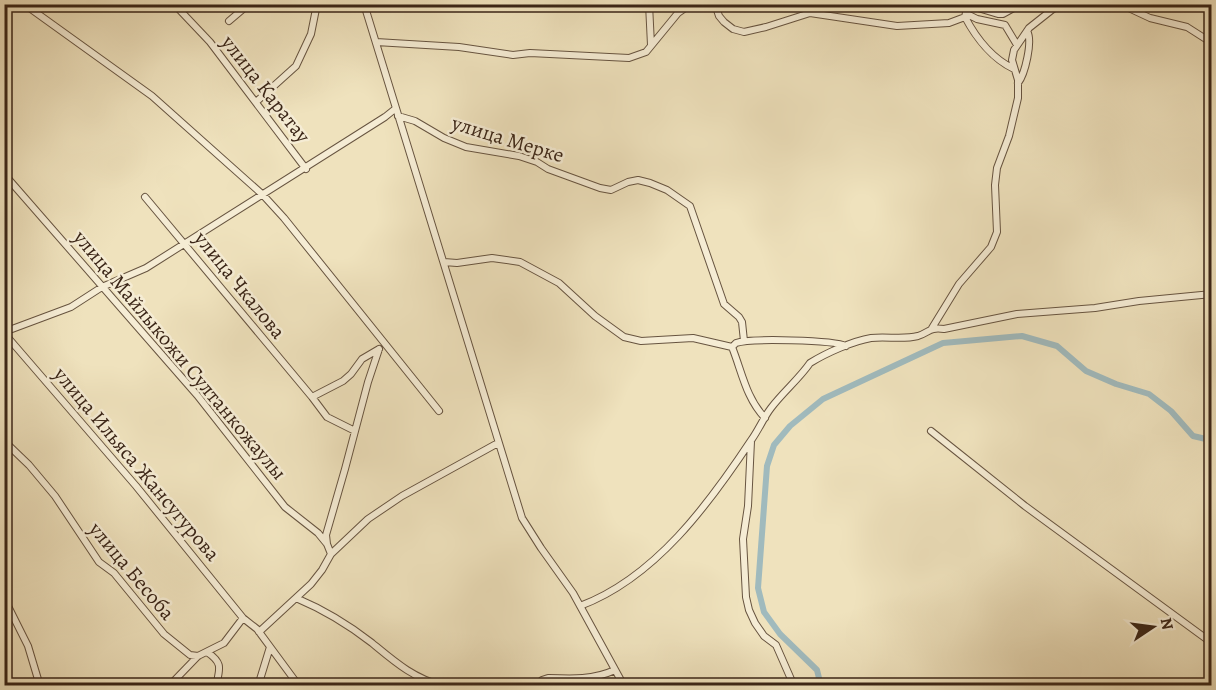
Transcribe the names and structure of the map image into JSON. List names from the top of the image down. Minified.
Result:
{"streets":{"street":["улица Каратау","улица Мерке","улица Чкалова","улица Майлыкожи Султанкожаулы","улица Ильяса Жансугурова","улица Бесоба"]},"north":"right"}
